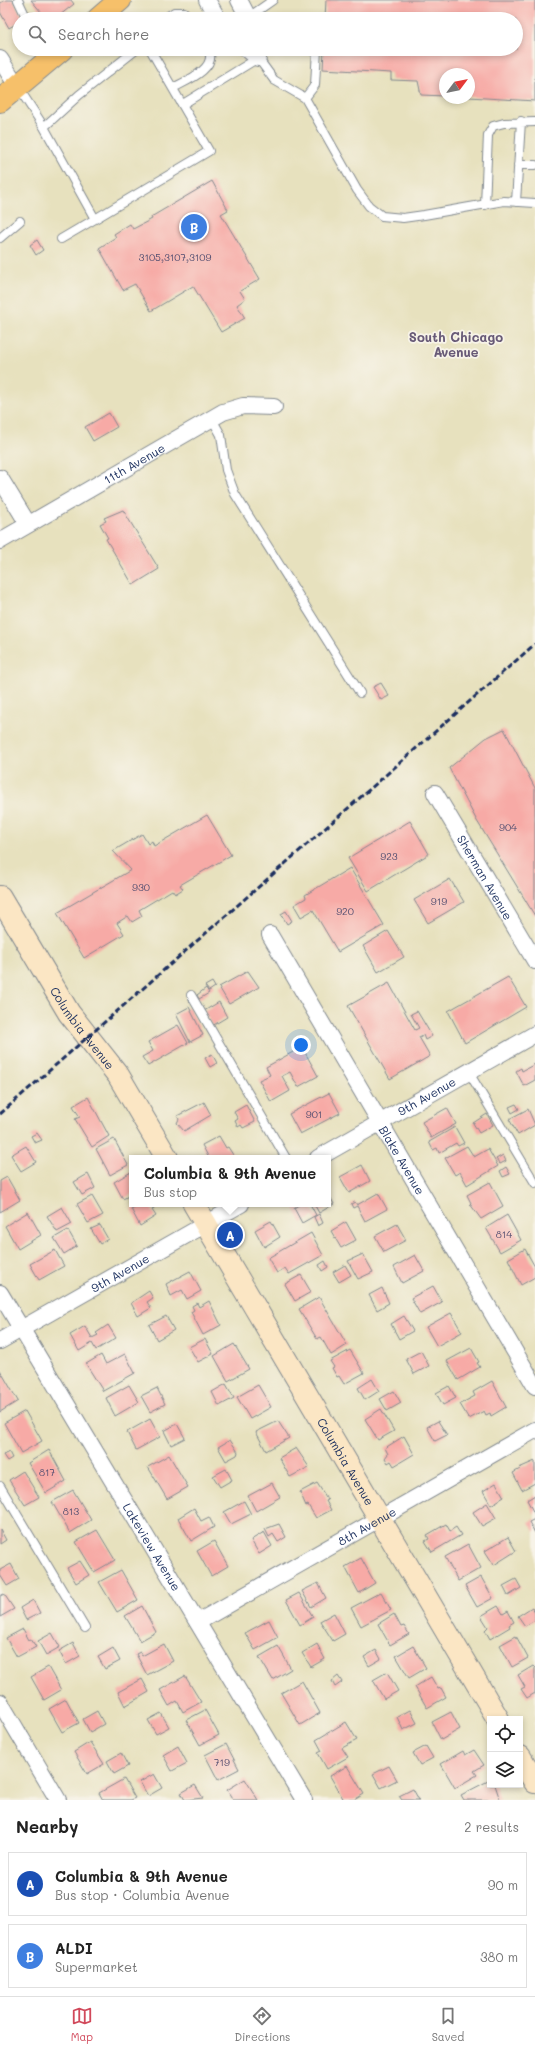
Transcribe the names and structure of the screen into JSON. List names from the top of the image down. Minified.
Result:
{"streets":{"street":["11th Avenue","Sherman Avenue","Columbia Avenue","9th Avenue","Blake Avenue","8th Avenue","Lakeview Avenue"]},"crossings":[["Columbia Avenue","9th Avenue"],["Columbia Avenue","8th Avenue"],["9th Avenue","Blake Avenue"],["9th Avenue","Lakeview Avenue"],["8th Avenue","Lakeview Avenue"]],"districts":["South Chicago Avenue"],"house_numbers":["3105,3107,3109","904","923","930","919","920","901","814","817","813","719"],"north":"top right","page":{"search":"Search here","pins":["B","A"],"popup":["Columbia & 9th Avenue","Bus stop"],"heading":["Nearby","2 results"],"list":[{"mark":"A","name":"Columbia & 9th Avenue","note":"Bus stop · Columbia Avenue","value":"90 m"},{"mark":"B","name":"ALDI","note":"Supermarket","value":"380 m"}],"nav":["Map","Directions","Saved"]}}
